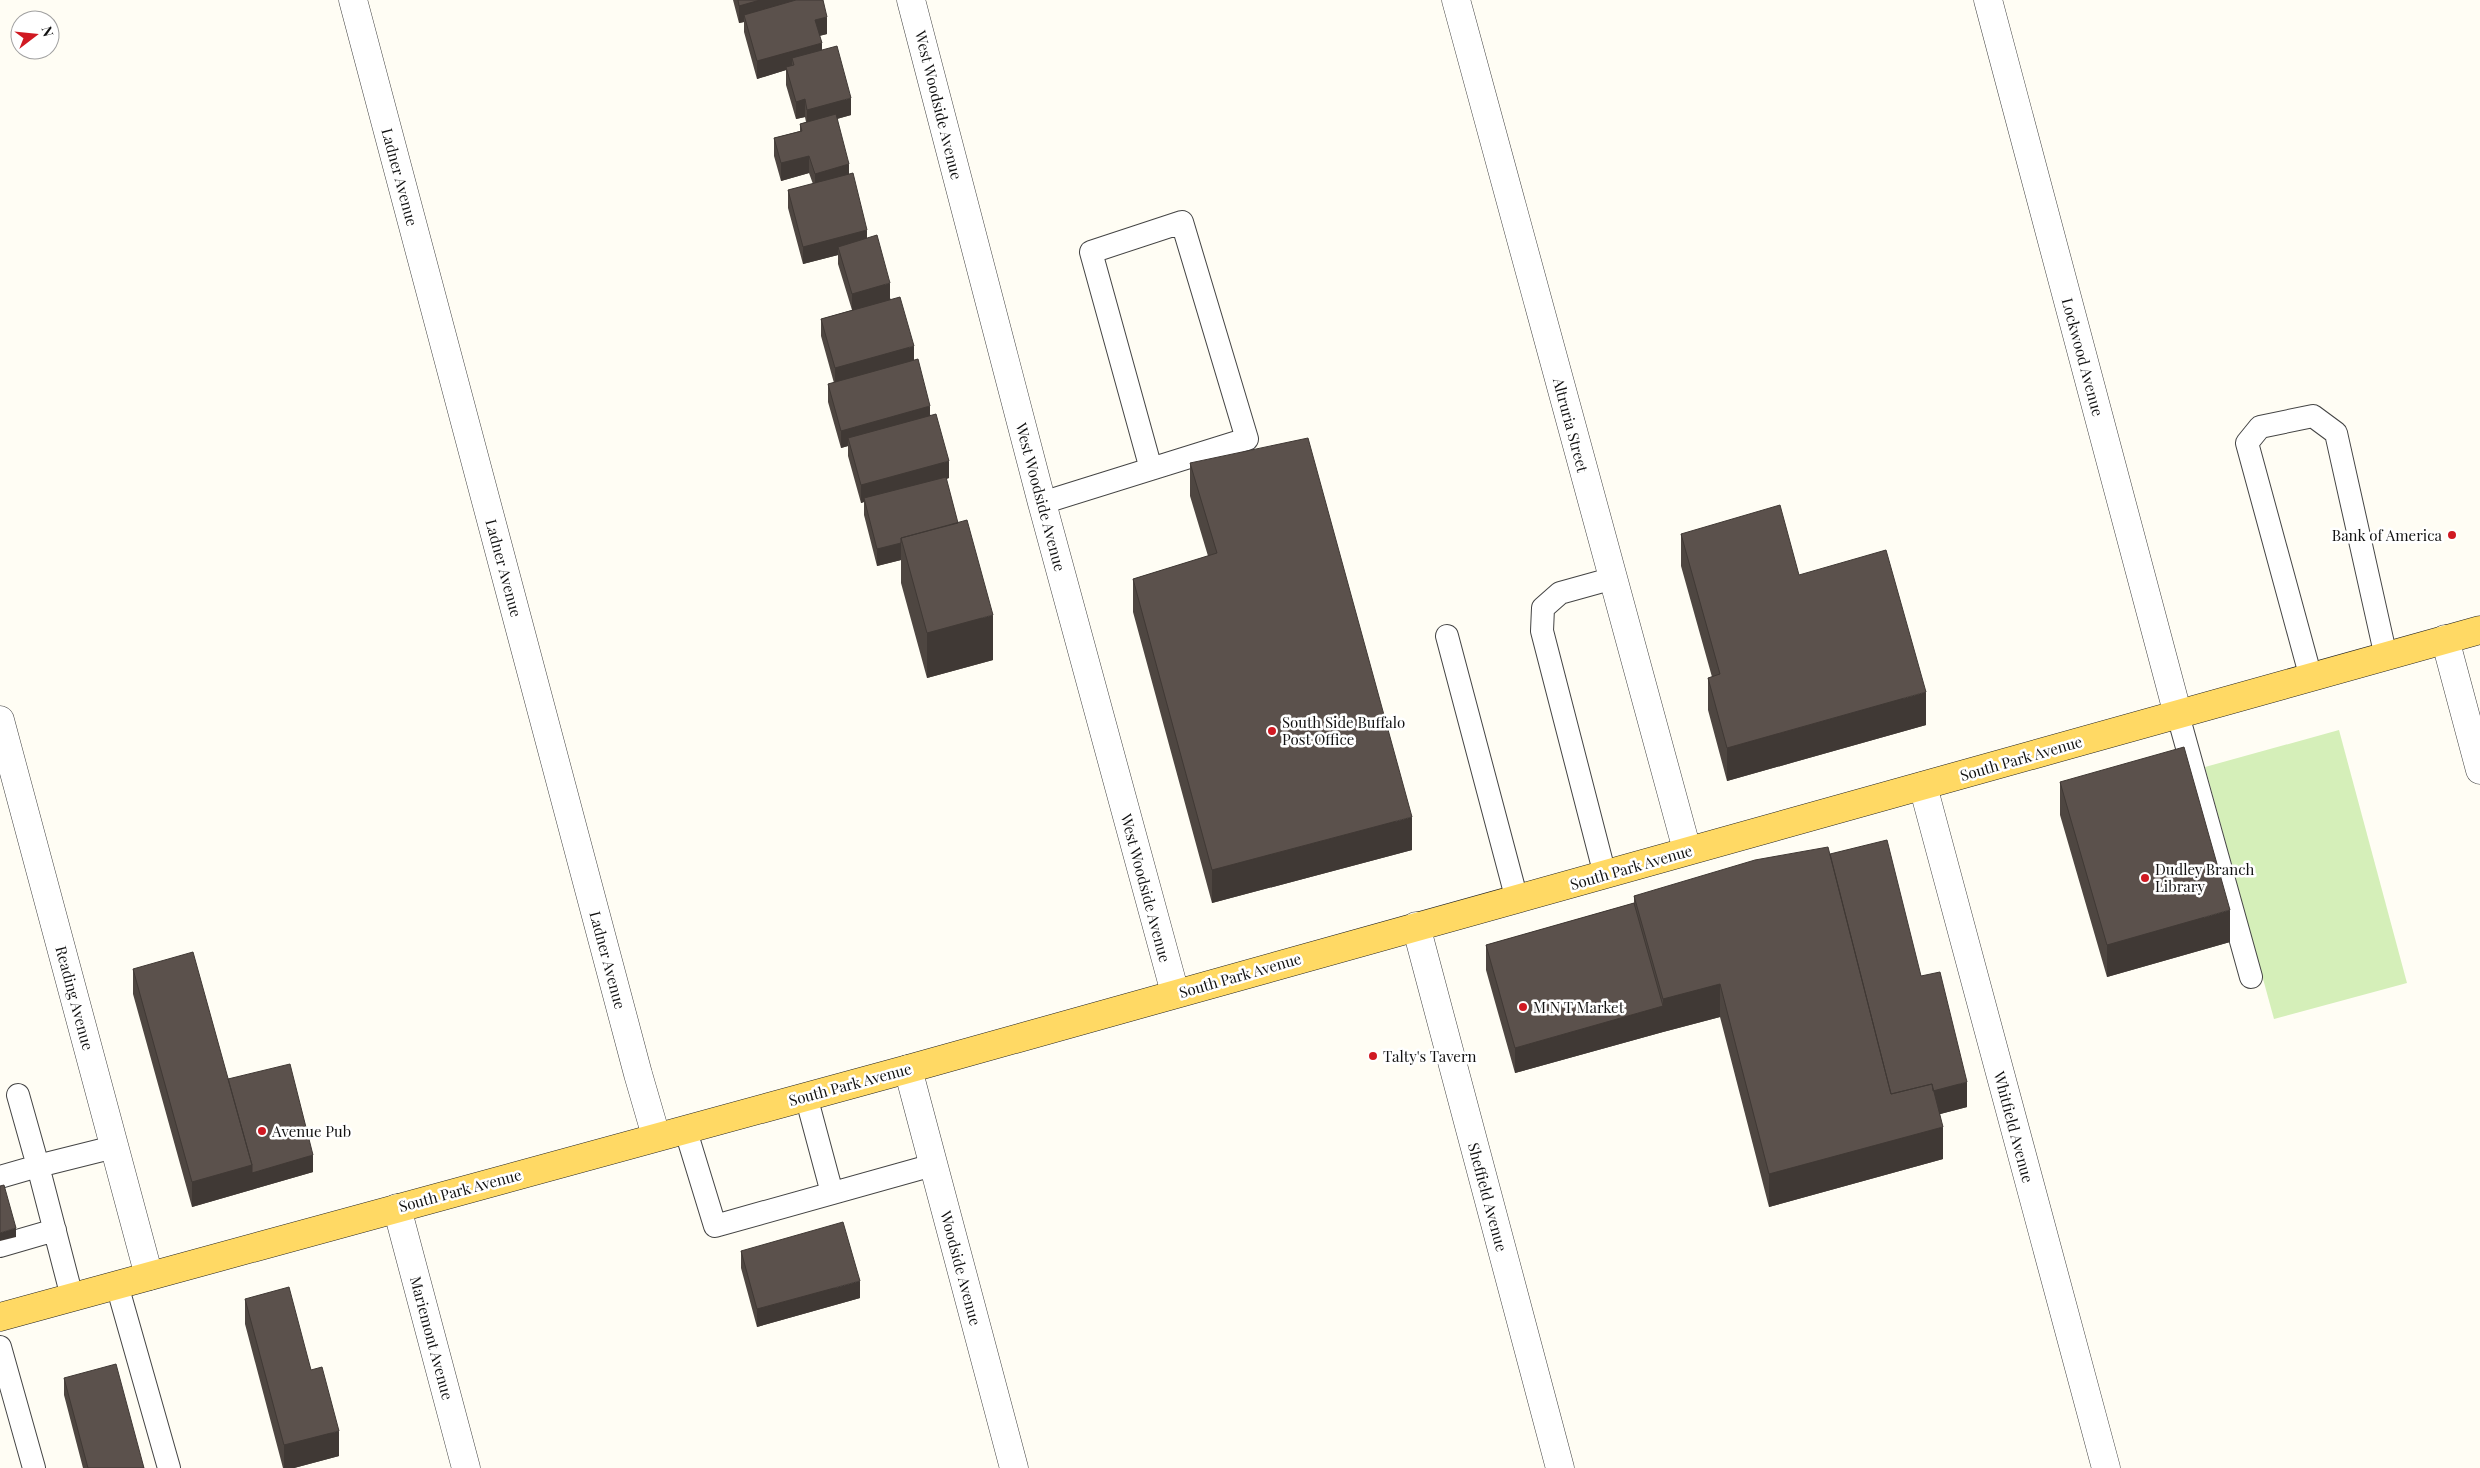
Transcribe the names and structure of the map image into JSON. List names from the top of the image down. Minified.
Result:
{"streets":{"main road":["South Park Avenue"],"street":["West Woodside Avenue","Ladner Avenue","Lockwood Avenue","Altruria Street","Reading Avenue","Whitfield Avenue","Sheffield Avenue","Woodside Avenue","Mariemont Avenue"]},"crossings":[["West Woodside Avenue","South Park Avenue"],["Ladner Avenue","South Park Avenue"],["Lockwood Avenue","South Park Avenue"],["Altruria Street","South Park Avenue"],["South Park Avenue","Reading Avenue"],["South Park Avenue","Whitfield Avenue"],["South Park Avenue","Sheffield Avenue"],["South Park Avenue","Woodside Avenue"],["South Park Avenue","Mariemont Avenue"]],"places":["Bank of America","South Side Buffalo Post Office","Dudley Branch Library","M N T Market","Talty's Tavern","Avenue Pub"],"north":"right"}
